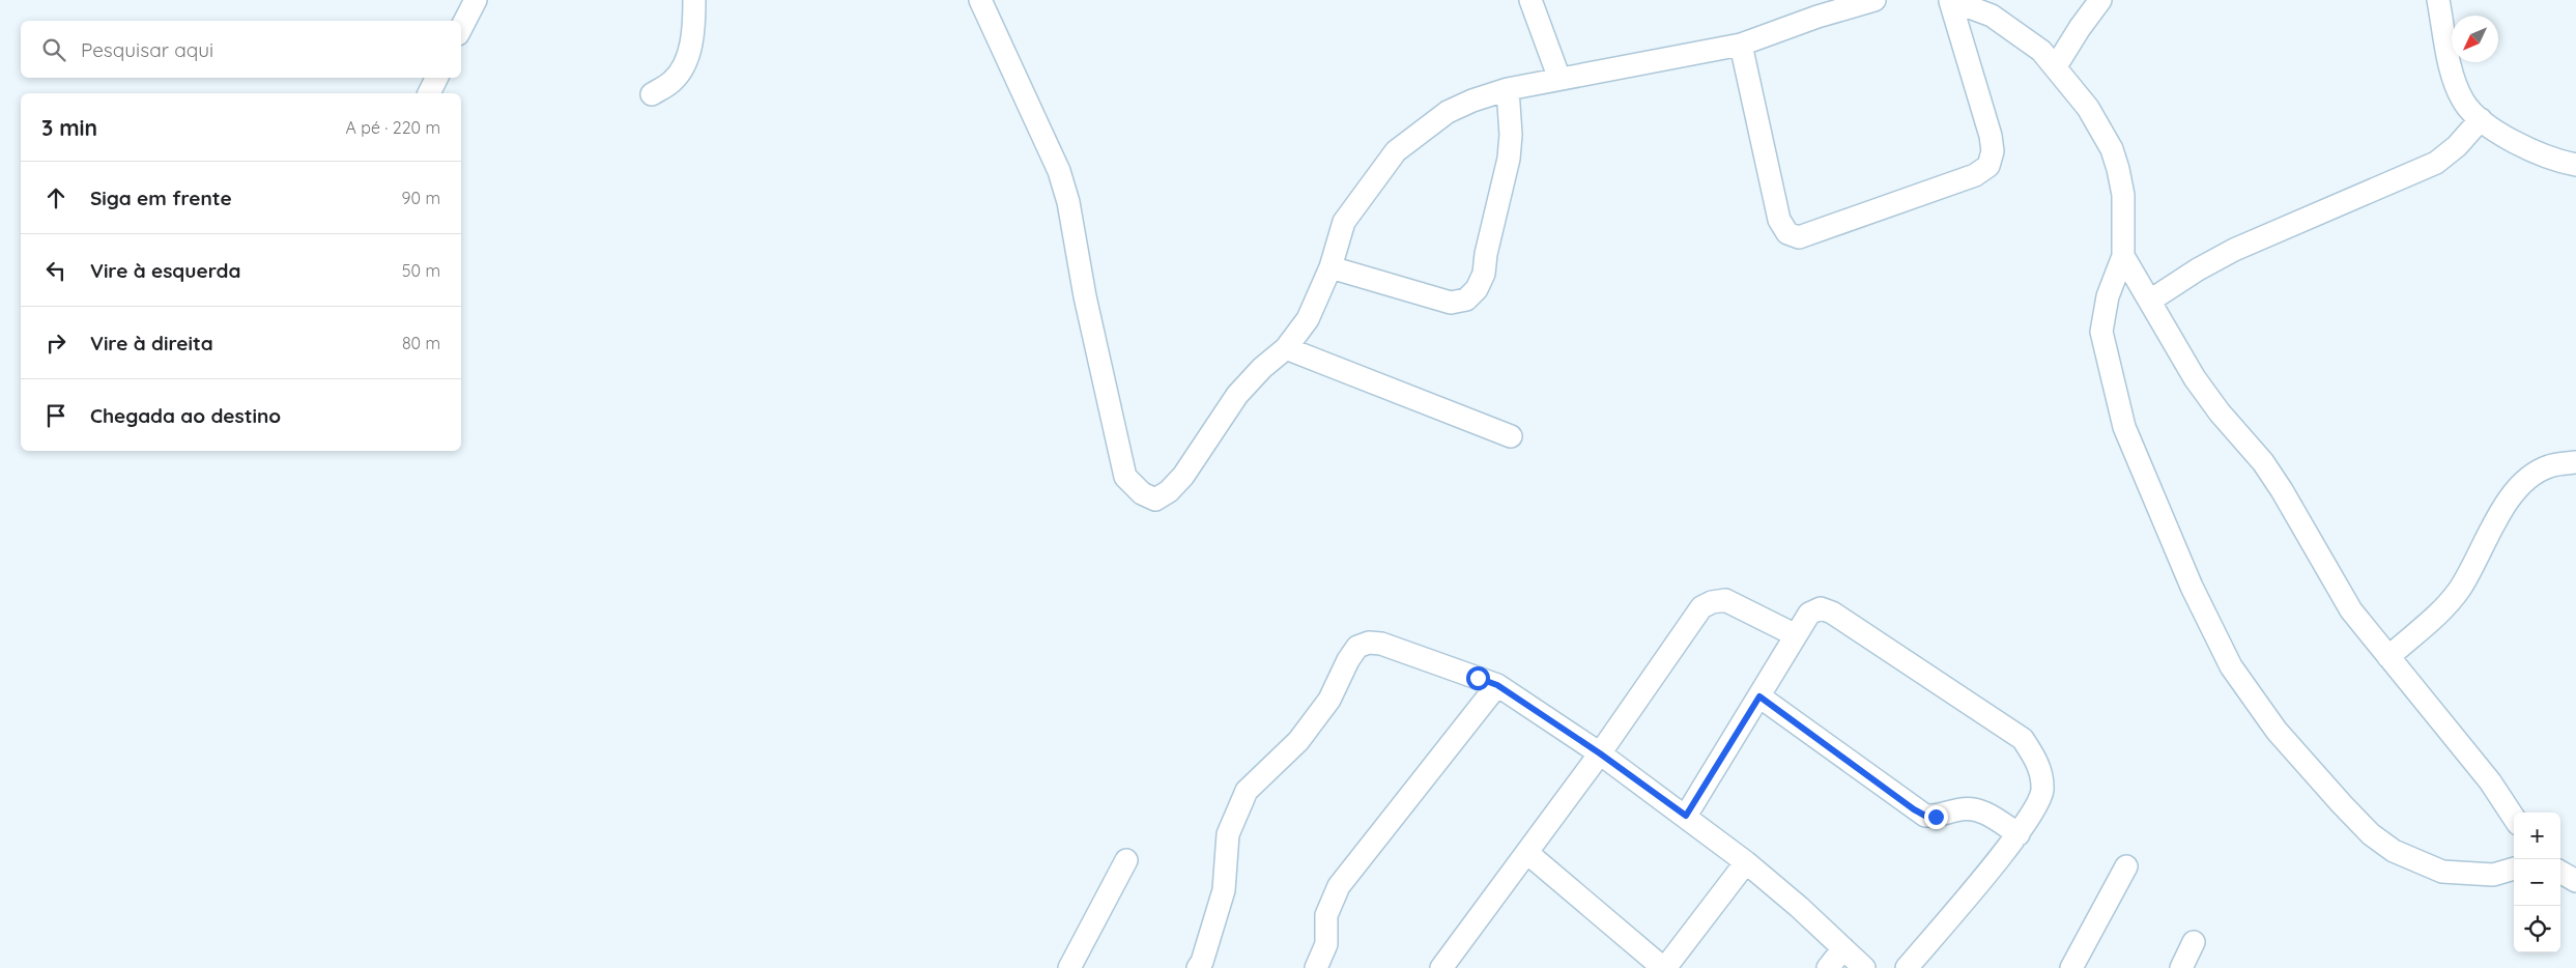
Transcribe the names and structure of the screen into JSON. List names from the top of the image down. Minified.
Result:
{"north":"bottom left","page":{"search":"Pesquisar aqui","heading":["3 min","A pé · 220 m"],"list":[["Siga em frente","90 m"],["Vire à esquerda","50 m"],["Vire à direita","80 m"],"Chegada ao destino"],"map_buttons":["+","−"]}}
